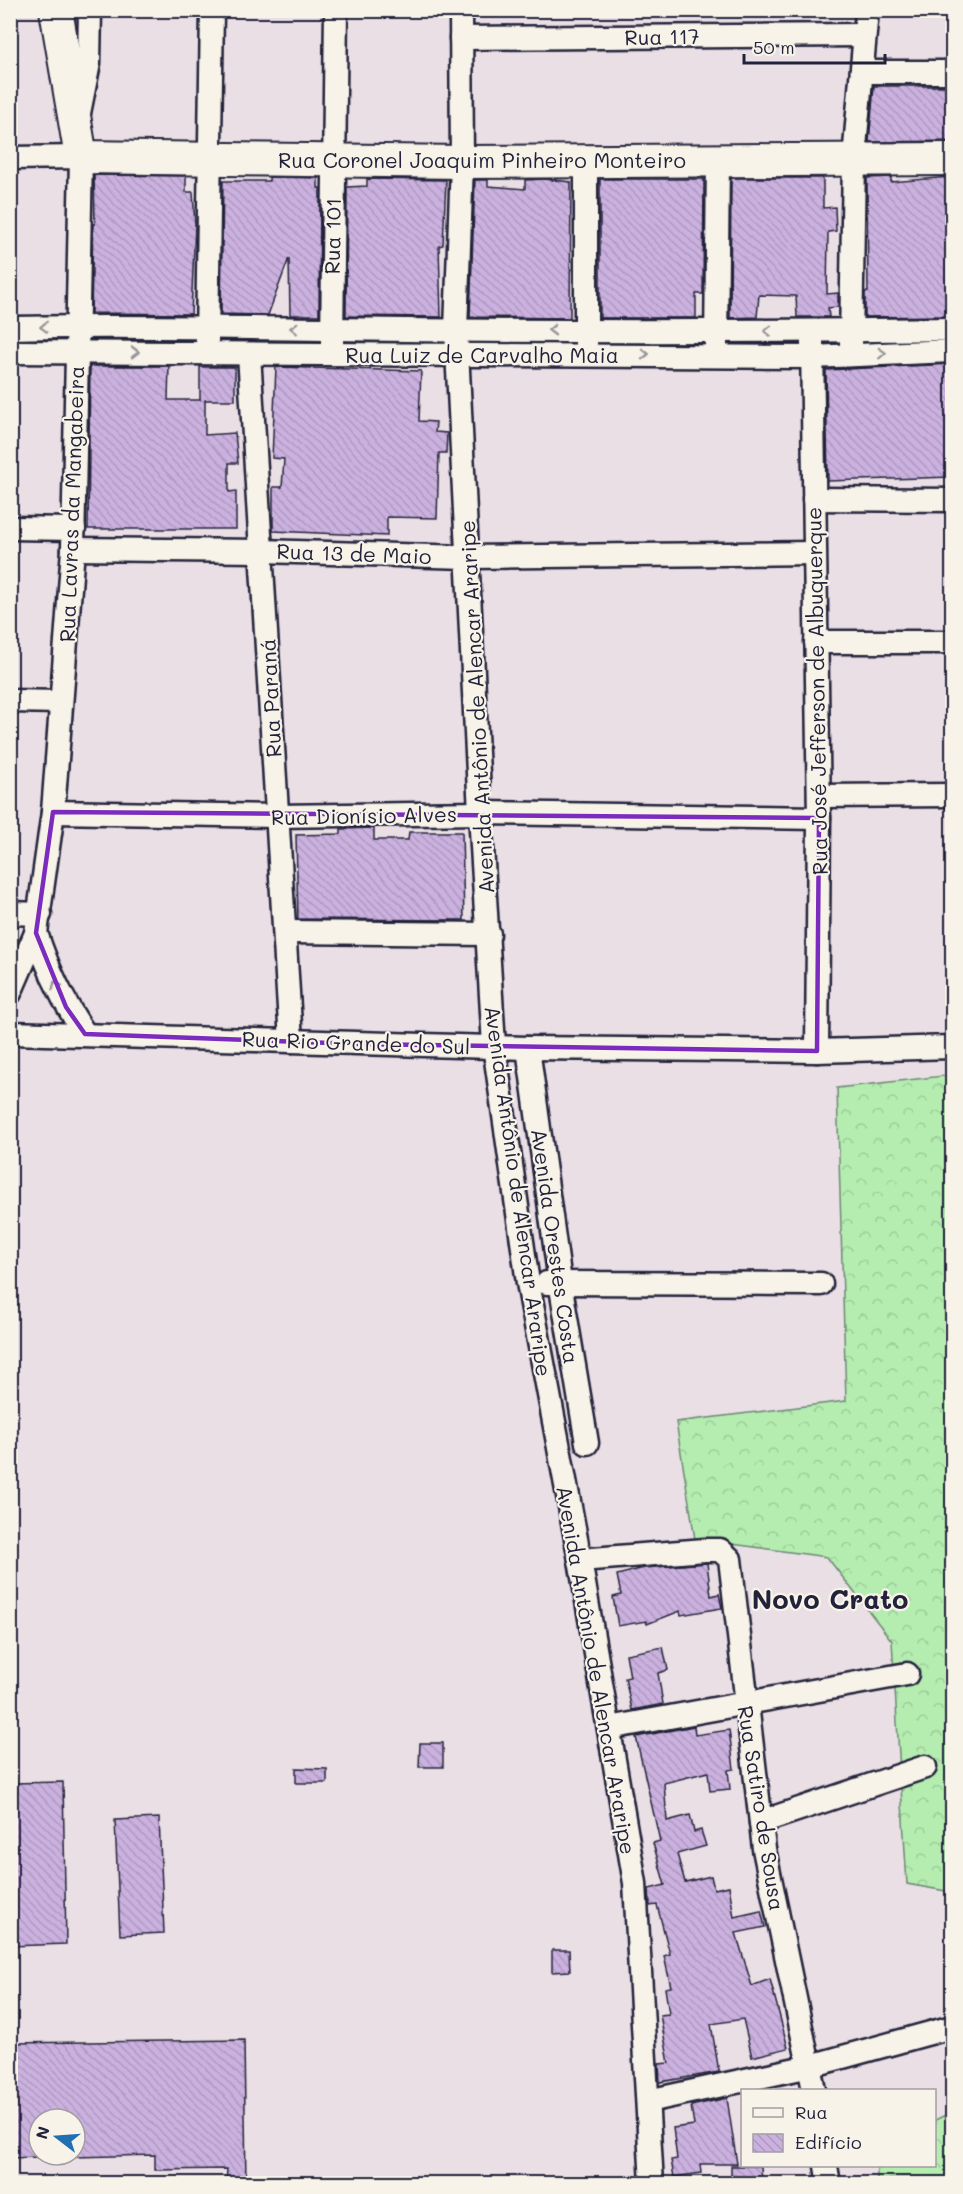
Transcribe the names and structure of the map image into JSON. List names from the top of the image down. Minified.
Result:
{"streets":{"street":["Rua 117","Rua Coronel Joaquim Pinheiro Monteiro","Rua 101","Rua Luiz de Carvalho Maia","Rua Lavras da Mangabeira","Rua 13 de Maio","Rua José Jefferson de Albuquerque","Rua Paraná","Avenida Antônio de Alencar Araripe","Rua Dionísio Alves","Rua Rio Grande do Sul","Avenida Orestes Costa","Rua Satiro de Sousa"]},"crossings":[["Rua 117","Avenida Antônio de Alencar Araripe"],["Rua Coronel Joaquim Pinheiro Monteiro","Rua 101"],["Rua Coronel Joaquim Pinheiro Monteiro","Rua Lavras da Mangabeira"],["Rua Coronel Joaquim Pinheiro Monteiro","Avenida Antônio de Alencar Araripe"],["Rua 101","Rua Luiz de Carvalho Maia"],["Rua Luiz de Carvalho Maia","Rua Lavras da Mangabeira"],["Rua Luiz de Carvalho Maia","Rua José Jefferson de Albuquerque"],["Rua Luiz de Carvalho Maia","Rua Paraná"],["Rua Luiz de Carvalho Maia","Avenida Antônio de Alencar Araripe"],["Rua Lavras da Mangabeira","Rua 13 de Maio"],["Rua Lavras da Mangabeira","Rua Dionísio Alves"],["Rua 13 de Maio","Rua José Jefferson de Albuquerque"],["Rua 13 de Maio","Rua Paraná"],["Rua 13 de Maio","Avenida Antônio de Alencar Araripe"],["Rua José Jefferson de Albuquerque","Rua Dionísio Alves"],["Rua José Jefferson de Albuquerque","Rua Rio Grande do Sul"],["Rua Paraná","Rua Dionísio Alves"],["Rua Paraná","Rua Rio Grande do Sul"],["Avenida Antônio de Alencar Araripe","Rua Dionísio Alves"],["Avenida Antônio de Alencar Araripe","Rua Rio Grande do Sul"],["Avenida Antônio de Alencar Araripe","Rua Satiro de Sousa"],["Rua Rio Grande do Sul","Avenida Orestes Costa"]],"districts":["Novo Crato"],"legend":["Rua","Edifício"],"scale_bar":"50 m","north":"left"}
